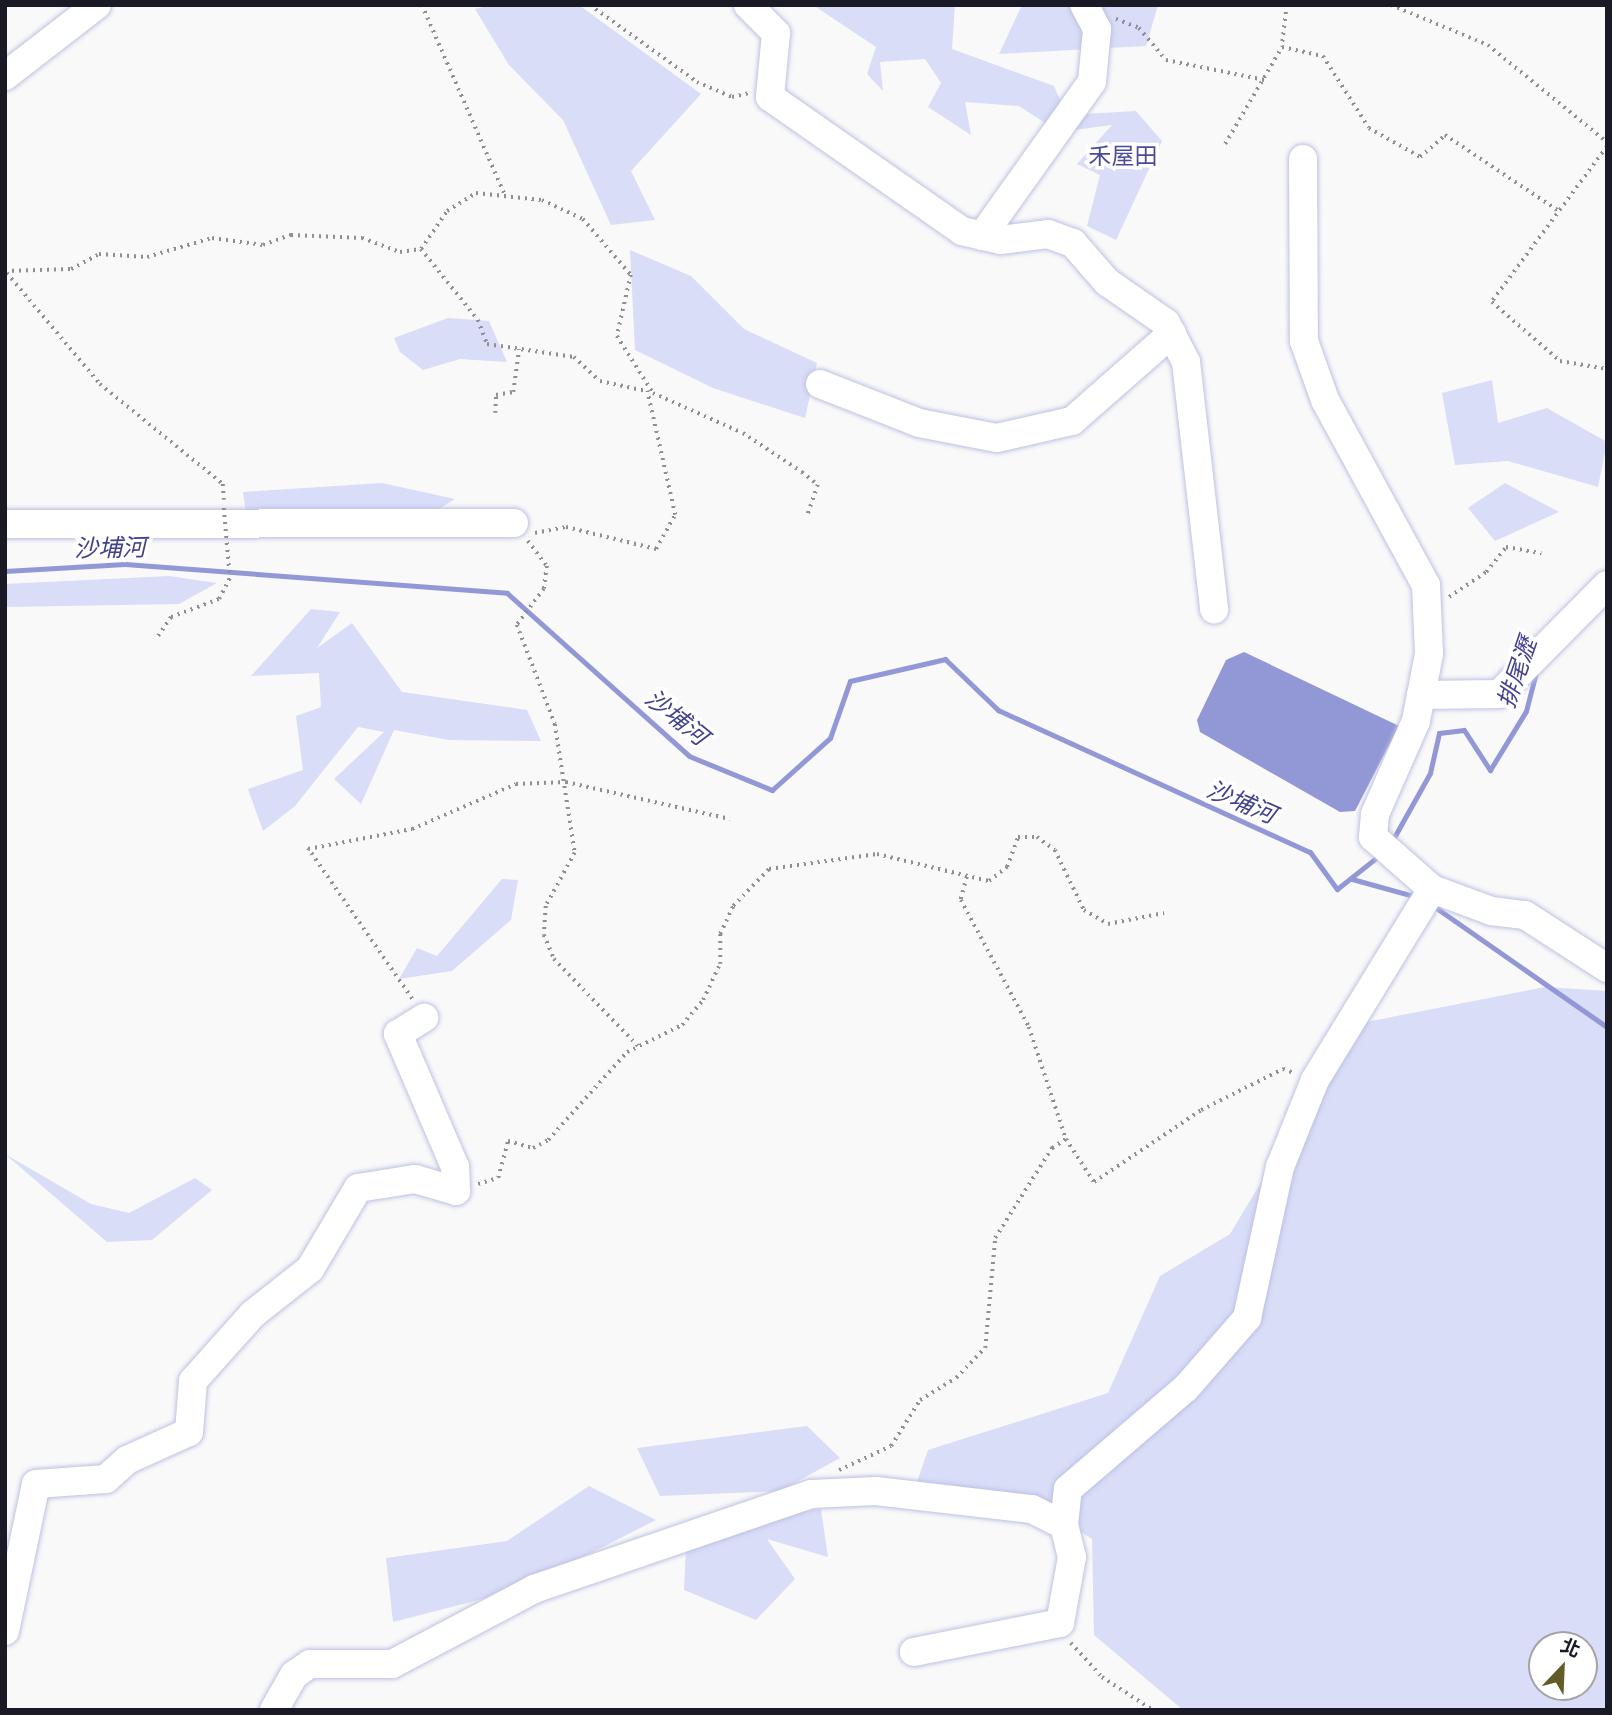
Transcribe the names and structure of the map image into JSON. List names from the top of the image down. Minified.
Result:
{"water":["沙埔河","排尾瀝"],"parks":["禾屋田"],"north":"top right"}
